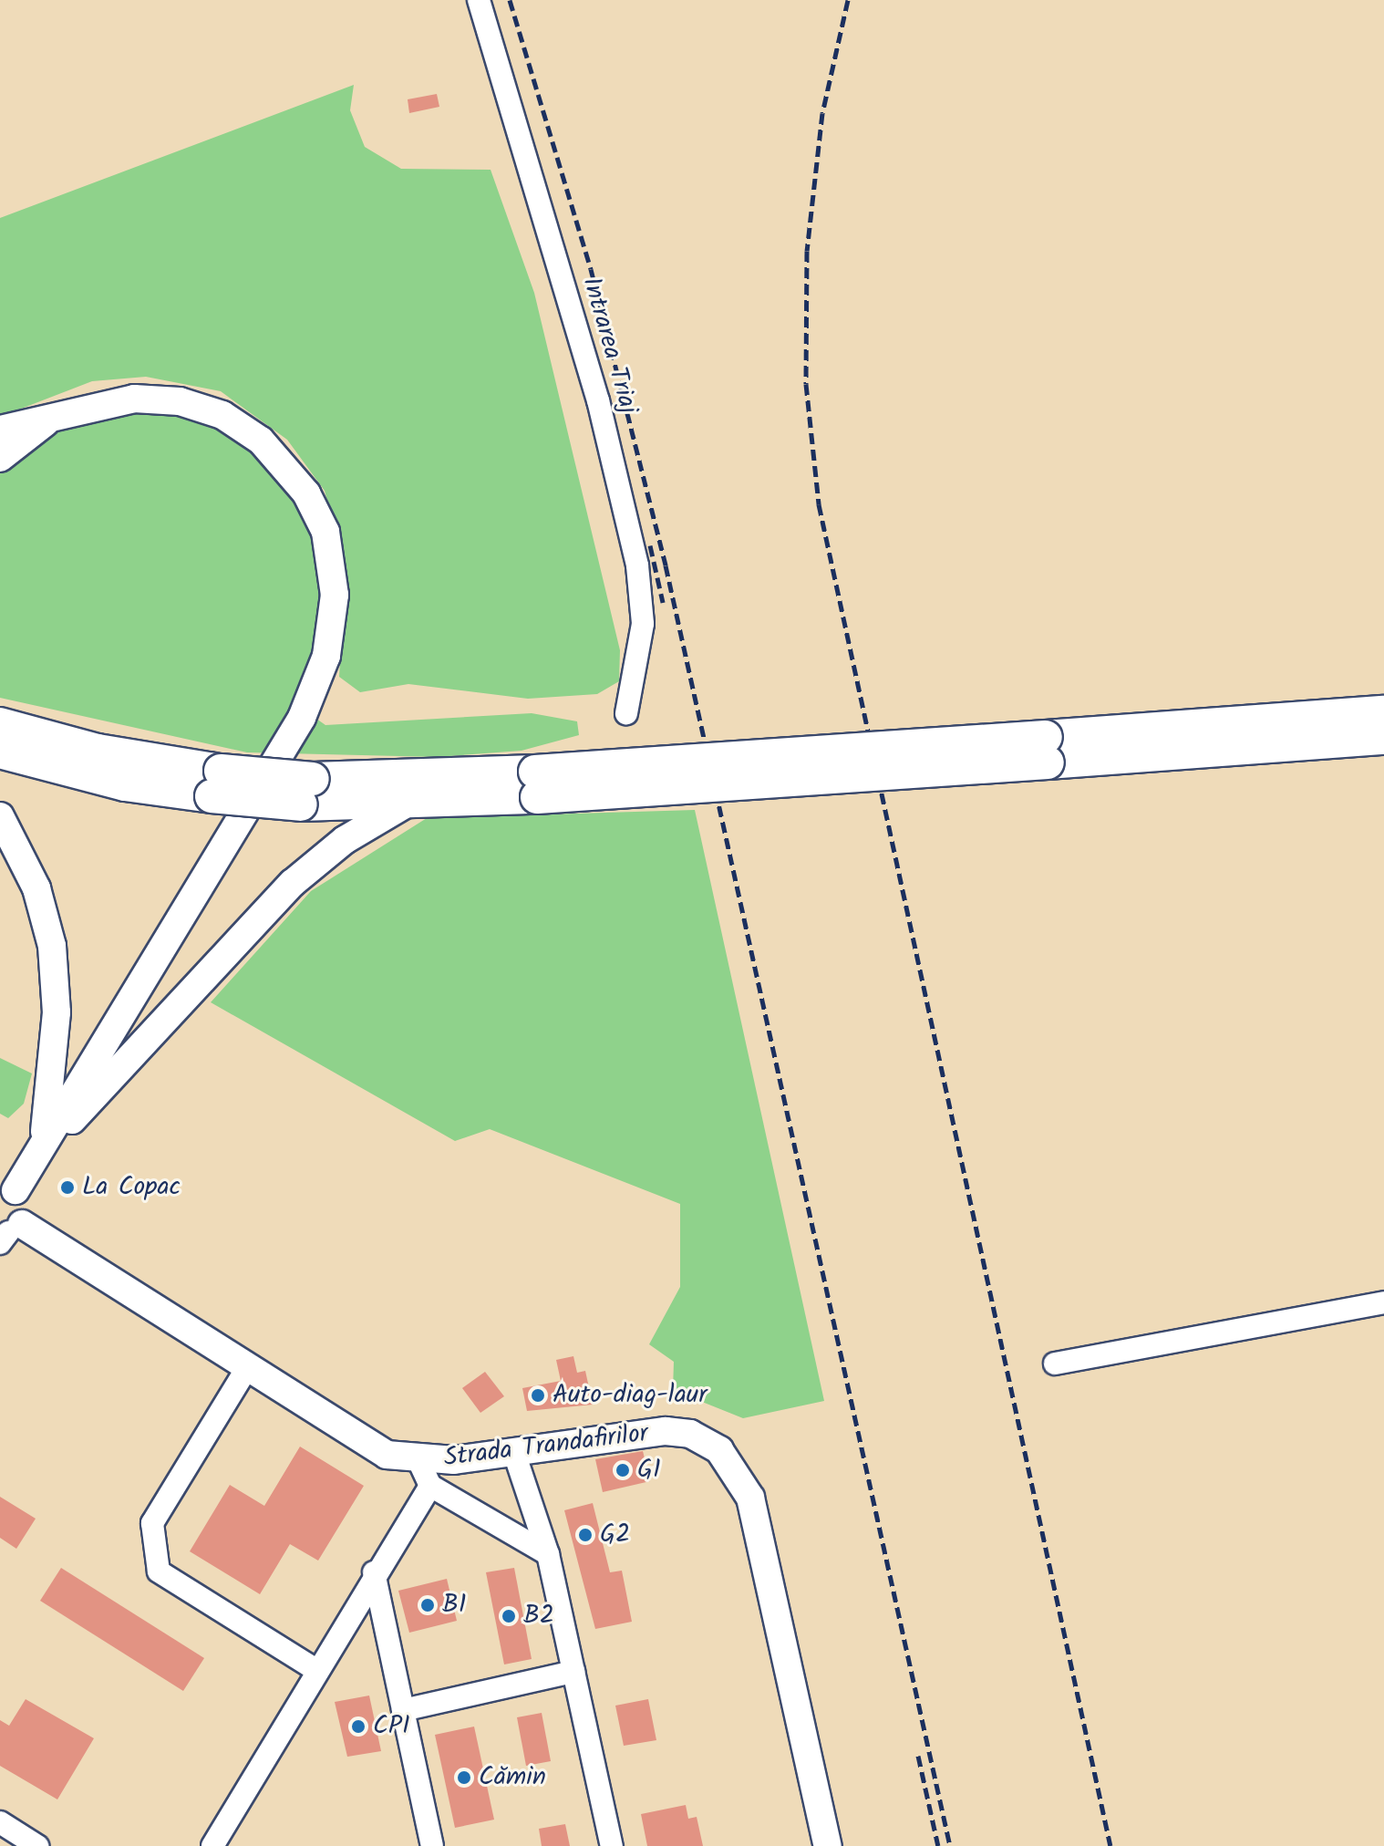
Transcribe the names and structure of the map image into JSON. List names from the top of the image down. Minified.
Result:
{"streets":{"main road":["Strada Trandafirilor"],"street":["Intrarea Triaj"]},"places":["La Copac","Auto-diag-laur","G1","G2","B1","B2","CPI","Cămin"]}
